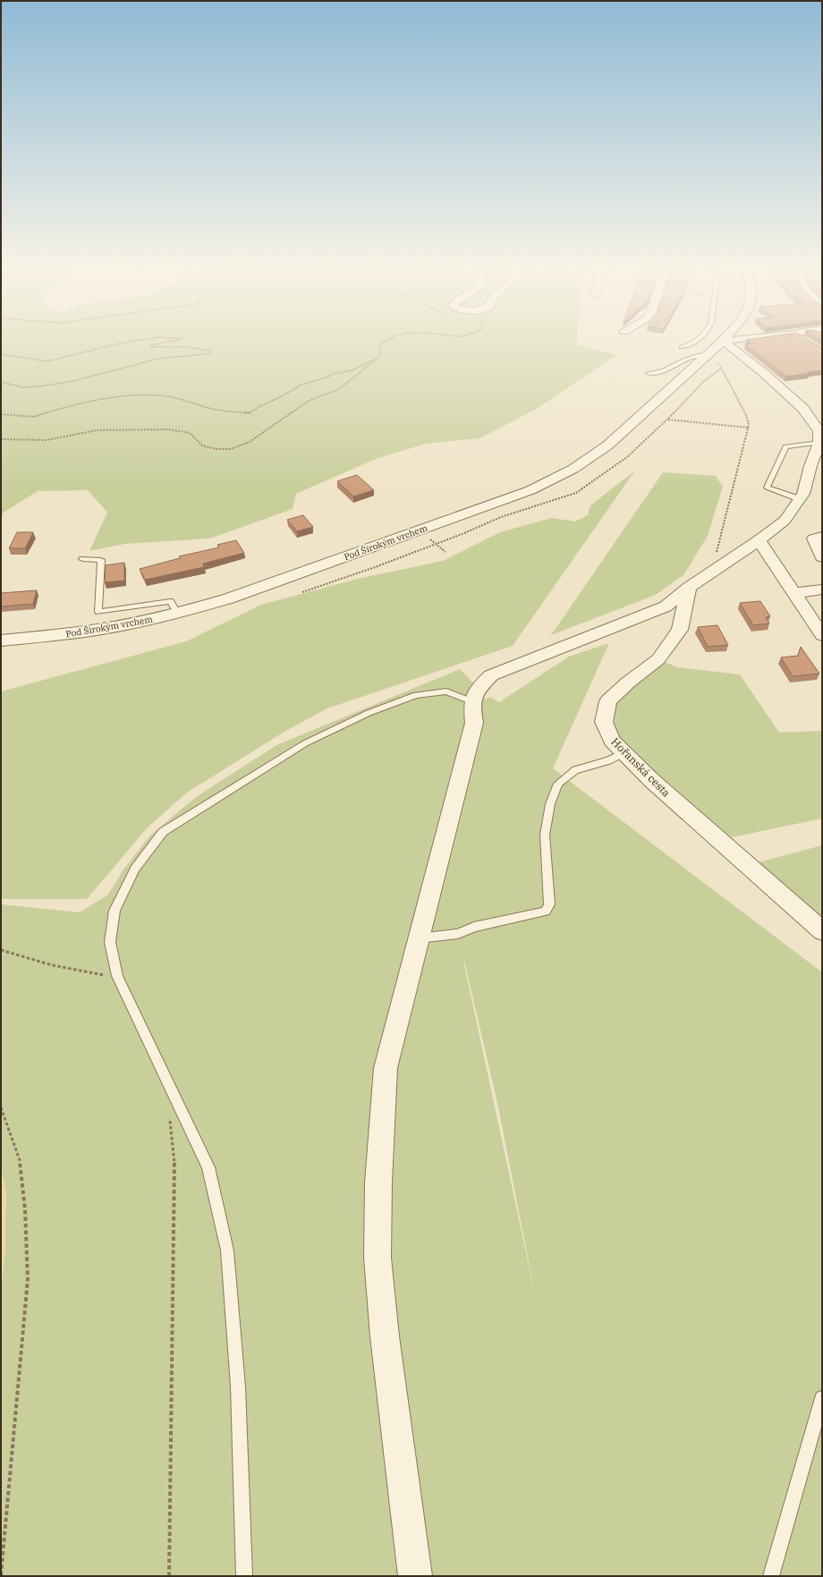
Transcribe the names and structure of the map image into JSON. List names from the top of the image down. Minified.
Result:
{"streets":{"street":["Pod Širokým vrchem","Hořanská cesta"]}}
